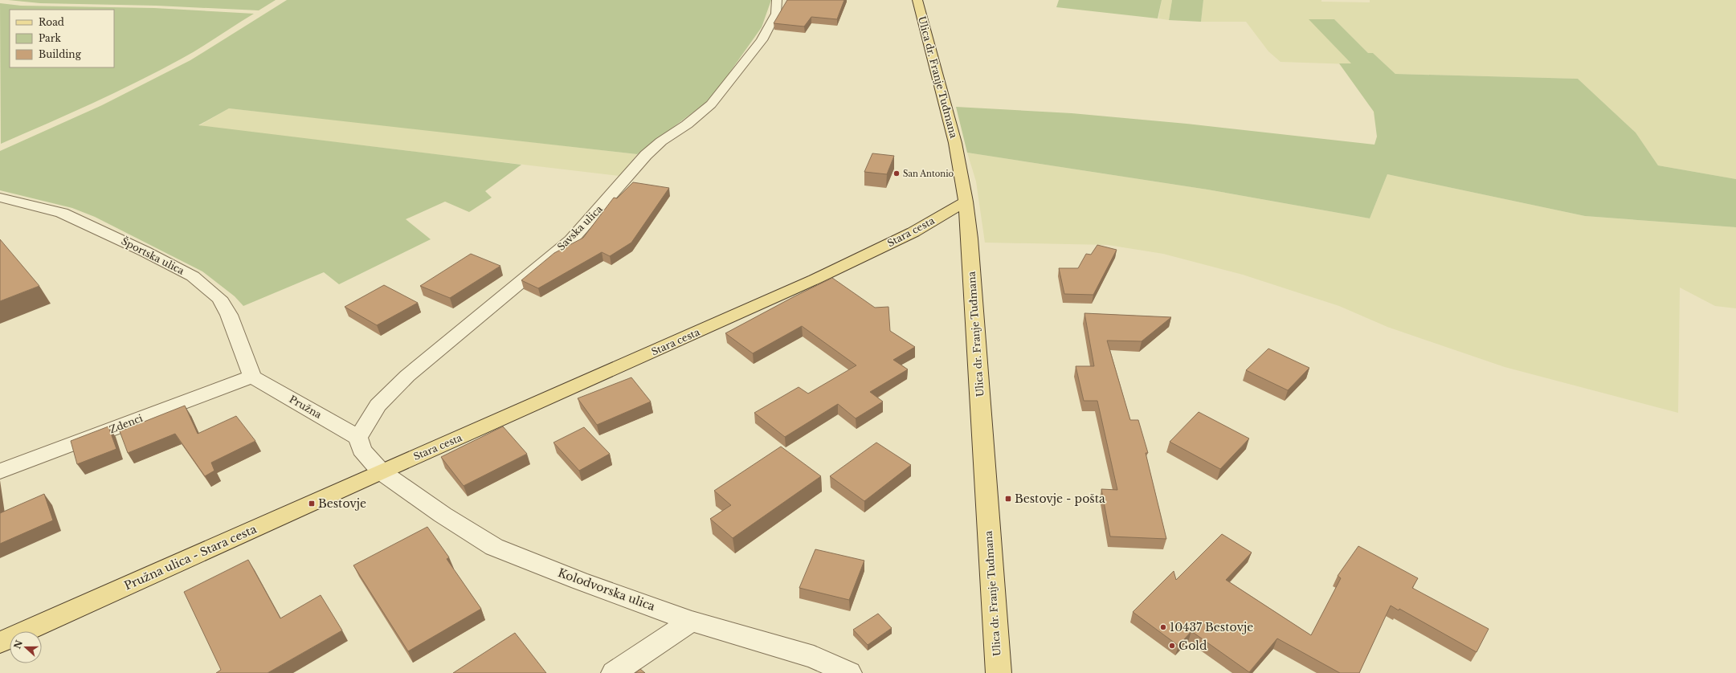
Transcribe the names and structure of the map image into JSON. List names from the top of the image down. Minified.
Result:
{"streets":{"main road":["Ulica dr. Franje Tuđmana","Stara cesta","Pružna ulica - Stara cesta"],"street":["Savska ulica","Športska ulica","Pružna","Zdenci","Kolodvorska ulica"]},"crossings":[["Ulica dr. Franje Tuđmana","Stara cesta"],["Savska ulica","Pružna"],["Savska ulica","Kolodvorska ulica"],["Stara cesta","Pružna ulica - Stara cesta"],["Stara cesta","Kolodvorska ulica"],["Športska ulica","Pružna"],["Športska ulica","Zdenci"],["Pružna","Zdenci"],["Pružna","Kolodvorska ulica"],["Pružna ulica - Stara cesta","Kolodvorska ulica"]],"places":{"other":["San Antonio","10437 Bestovje","Gold"],"transit":["Bestovje - pošta","Bestovje"]},"legend":["Road","Park","Building"],"north":"left"}
